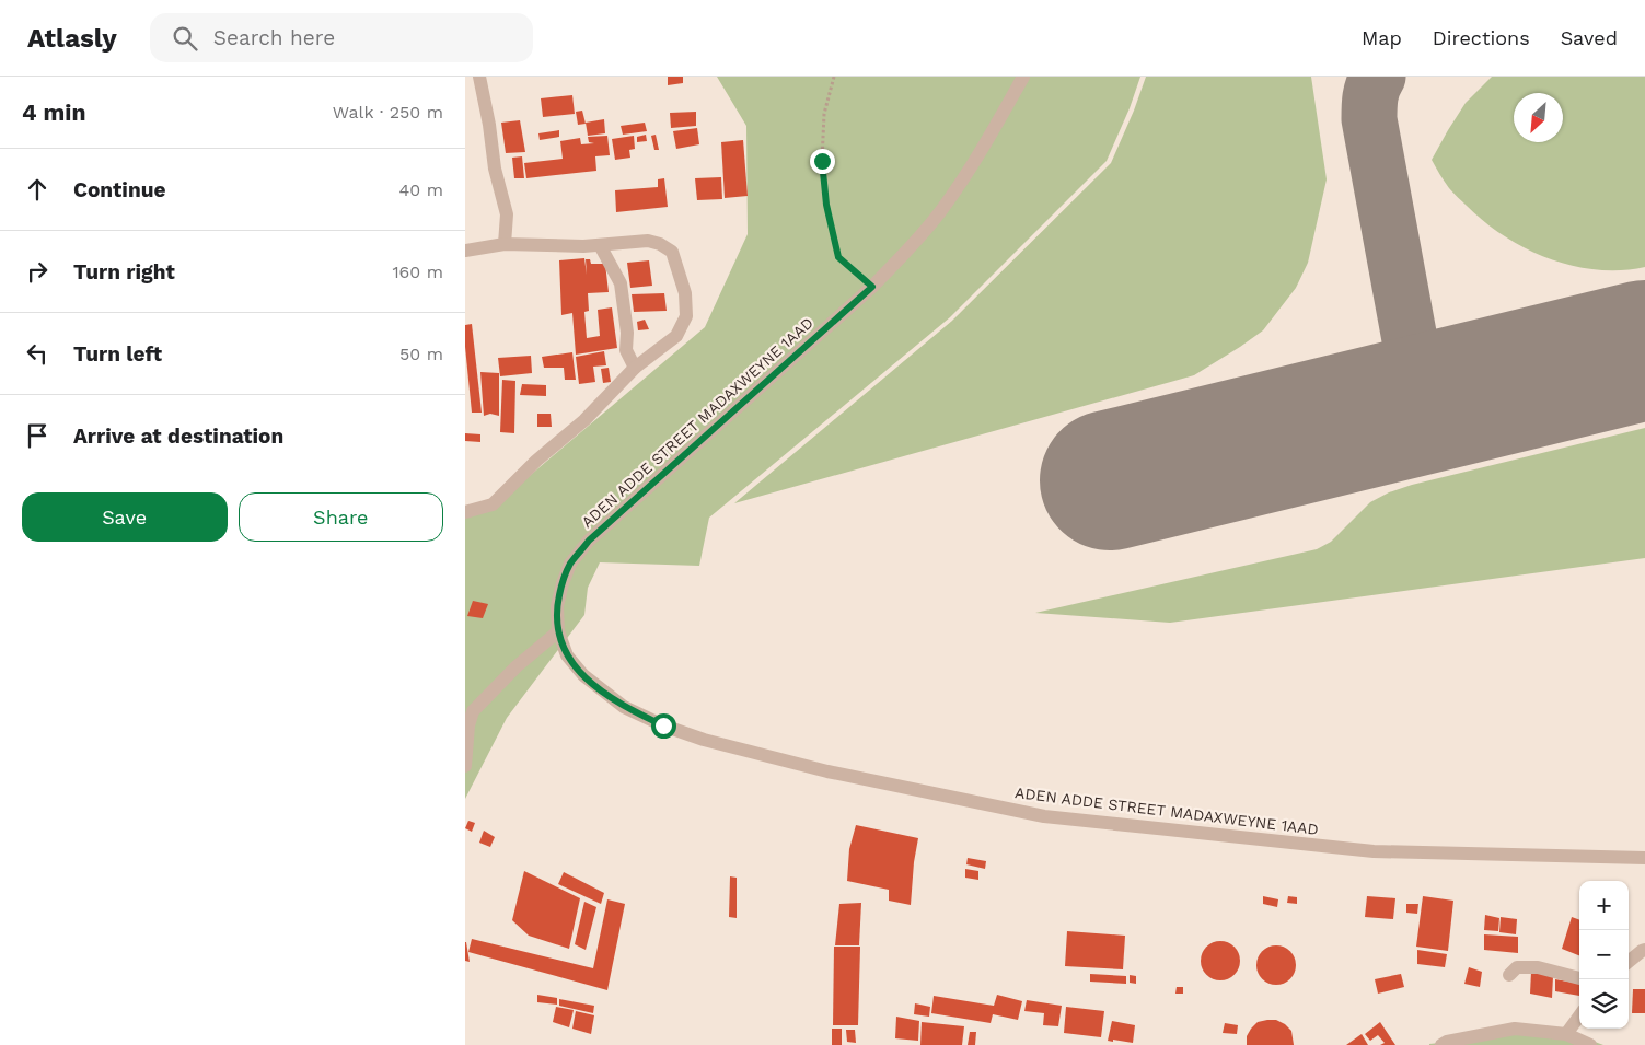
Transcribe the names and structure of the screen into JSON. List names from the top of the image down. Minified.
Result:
{"streets":{"street":["ADEN ADDE STREET MADAXWEYNE 1AAD"]},"north":"bottom left","page":{"header":"Atlasly","search":"Search here","nav":["Map","Directions","Saved"],"heading":["4 min","Walk · 250 m"],"list":[["Continue","40 m"],["Turn right","160 m"],["Turn left","50 m"],"Arrive at destination"],"buttons":["Save","Share"],"map_buttons":["+","−"]}}
